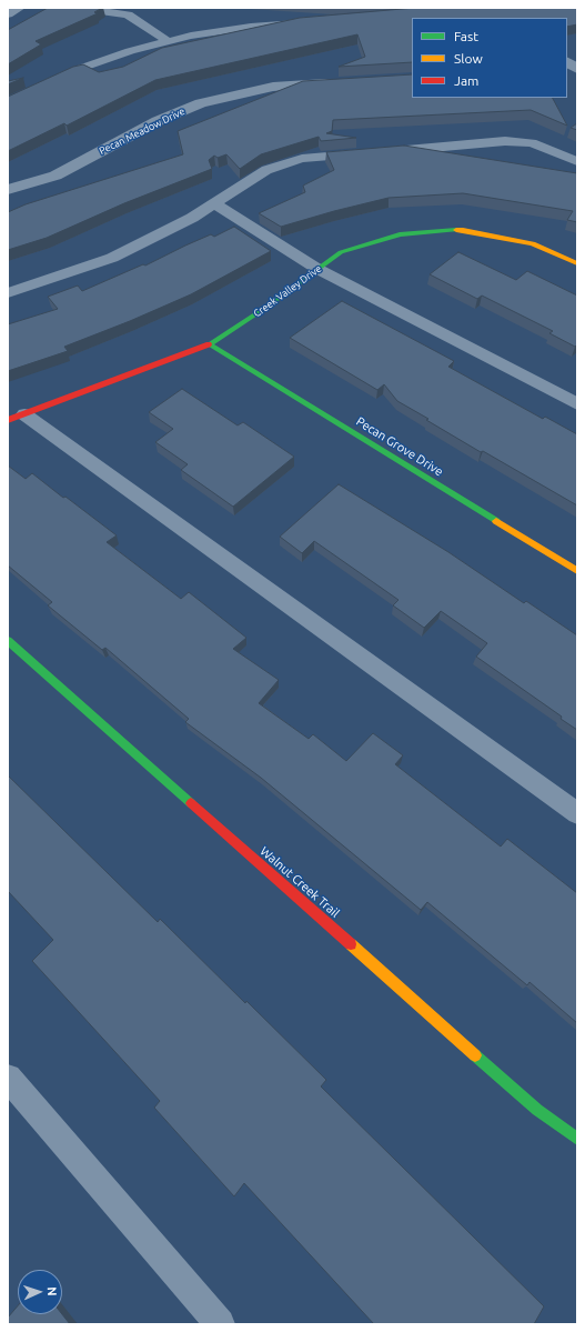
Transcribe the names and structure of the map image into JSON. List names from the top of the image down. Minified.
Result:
{"streets":{"street":["Pecan Meadow Drive","Creek Valley Drive","Pecan Grove Drive","Walnut Creek Trail"]},"crossings":[["Creek Valley Drive","Pecan Grove Drive"]],"legend":["Fast","Slow","Jam"],"north":"right"}
